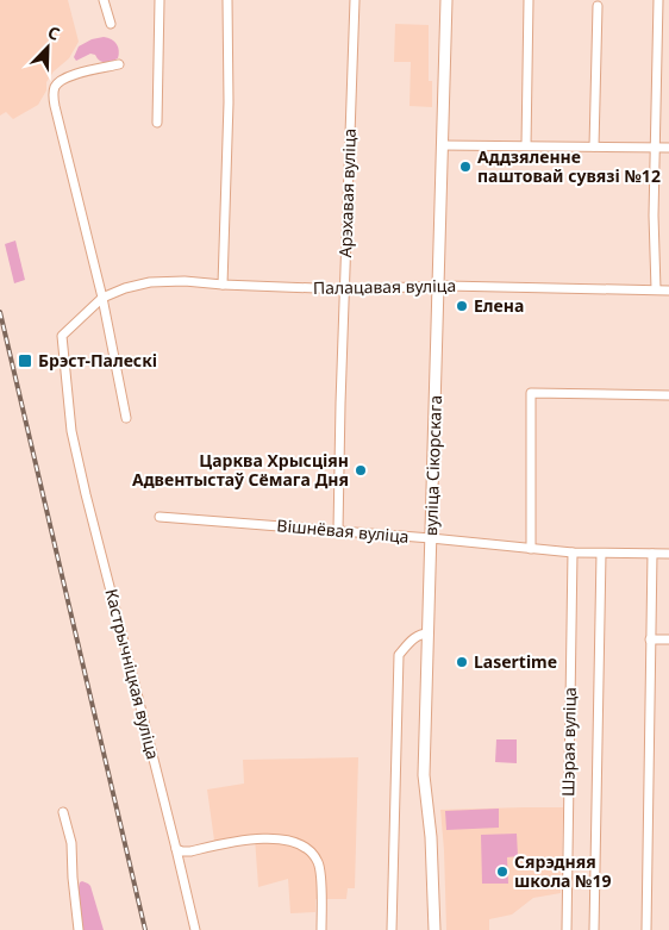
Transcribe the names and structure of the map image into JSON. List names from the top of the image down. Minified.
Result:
{"streets":{"street":["Арэхавая вуліца","Палацавая вуліца","вуліца Сікорскага","Вішнёвая вуліца","Кастрычніцкая вуліца","Шэрая вуліца"]},"crossings":[["Арэхавая вуліца","Палацавая вуліца"],["Арэхавая вуліца","Вішнёвая вуліца"],["Палацавая вуліца","вуліца Сікорскага"],["Палацавая вуліца","Кастрычніцкая вуліца"],["вуліца Сікорскага","Вішнёвая вуліца"],["Вішнёвая вуліца","Шэрая вуліца"]],"places":{"other":["Аддзяленне паштовай сувязі №12","Елена","Царква Хрысціян Адвентыстаў Сёмага Дня","Lasertime","Сярэдняя школа №19"],"transit":["Брэст-Палескі"]},"north":"top right"}
